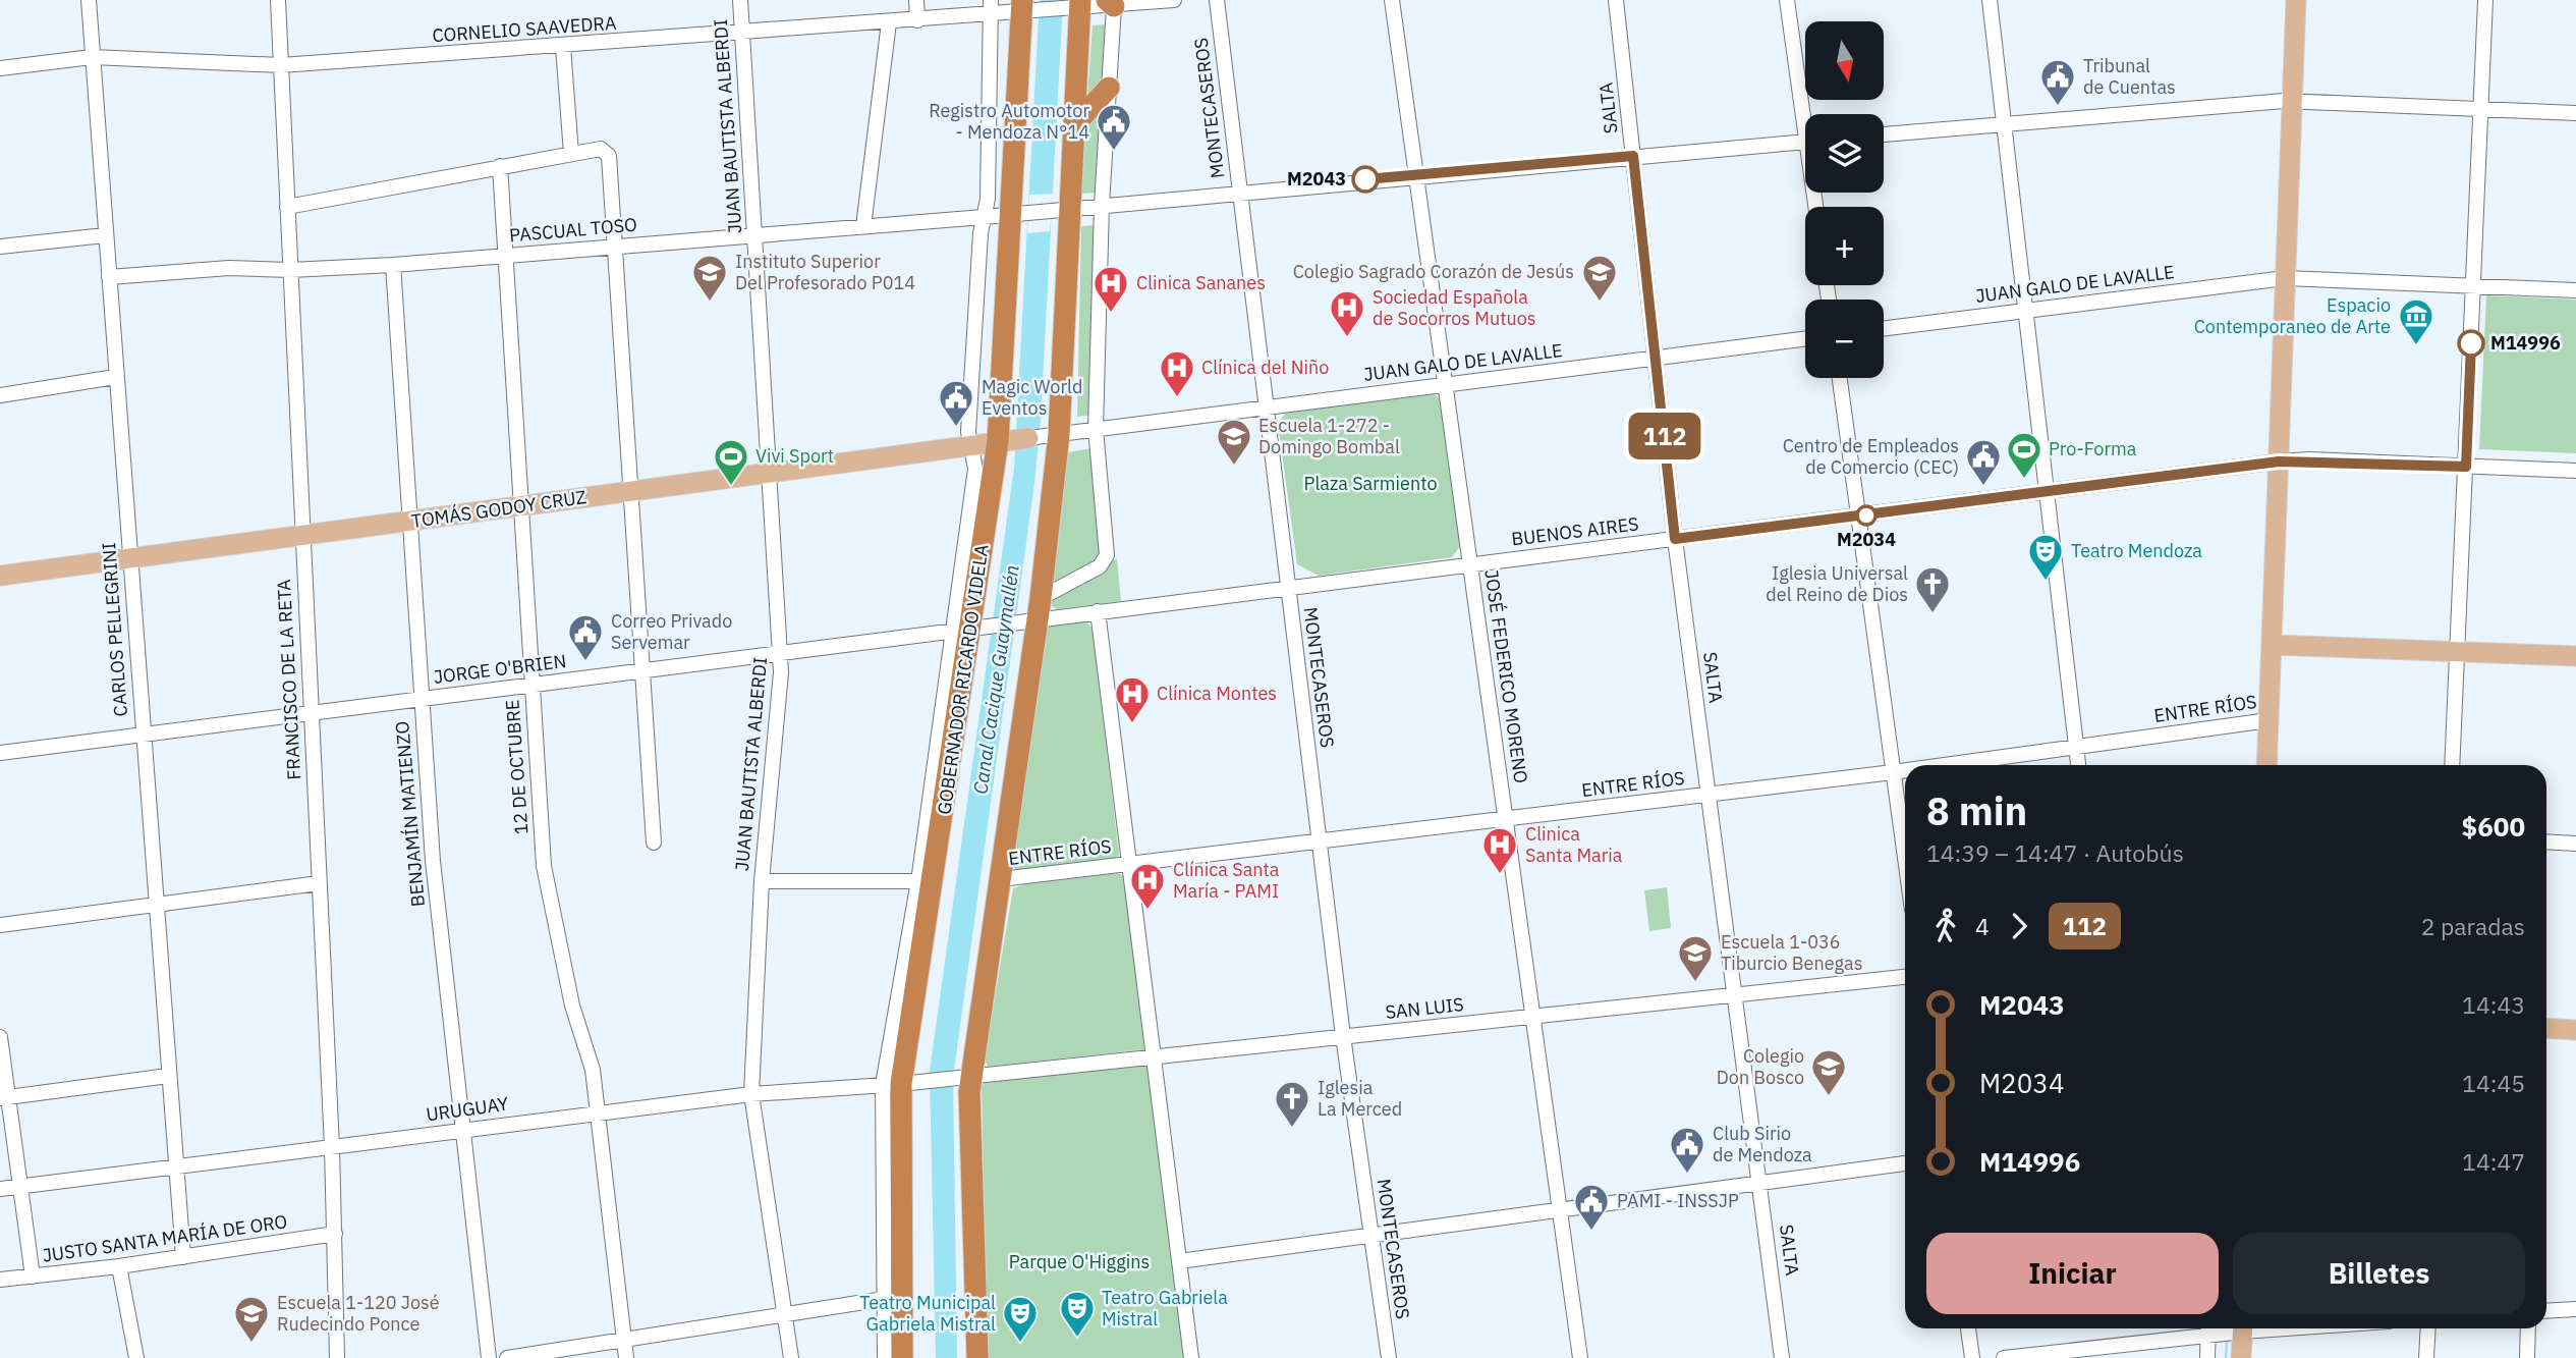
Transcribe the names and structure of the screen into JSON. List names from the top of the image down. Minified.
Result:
{"streets":{"highway":["GOBERNADOR RICARDO VIDELA"],"main road":["TOMÁS GODOY CRUZ"],"street":["CORNELIO SAAVEDRA","MONTECASEROS","SALTA","JUAN BAUTISTA ALBERDI","PASCUAL TOSO","JUAN GALO DE LAVALLE","BUENOS AIRES","CARLOS PELLEGRINI","JORGE O'BRIEN","JOSÉ FEDERICO MORENO","FRANCISCO DE LA RETA","ENTRE RÍOS","12 DE OCTUBRE","BENJAMÍN MATIENZO","SAN LUIS","URUGUAY","JUSTO SANTA MARÍA DE ORO"]},"crossings":[["CORNELIO SAAVEDRA","JUAN BAUTISTA ALBERDI"],["CORNELIO SAAVEDRA","CARLOS PELLEGRINI"],["CORNELIO SAAVEDRA","FRANCISCO DE LA RETA"],["CORNELIO SAAVEDRA","GOBERNADOR RICARDO VIDELA"],["MONTECASEROS","PASCUAL TOSO"],["MONTECASEROS","JUAN GALO DE LAVALLE"],["MONTECASEROS","BUENOS AIRES"],["MONTECASEROS","ENTRE RÍOS"],["MONTECASEROS","SAN LUIS"],["SALTA","PASCUAL TOSO"],["SALTA","JUAN GALO DE LAVALLE"],["SALTA","BUENOS AIRES"],["SALTA","ENTRE RÍOS"],["SALTA","SAN LUIS"],["JUAN BAUTISTA ALBERDI","PASCUAL TOSO"],["JUAN BAUTISTA ALBERDI","TOMÁS GODOY CRUZ"],["JUAN BAUTISTA ALBERDI","JORGE O'BRIEN"],["JUAN BAUTISTA ALBERDI","URUGUAY"],["PASCUAL TOSO","CARLOS PELLEGRINI"],["PASCUAL TOSO","JOSÉ FEDERICO MORENO"],["PASCUAL TOSO","FRANCISCO DE LA RETA"],["PASCUAL TOSO","GOBERNADOR RICARDO VIDELA"],["PASCUAL TOSO","12 DE OCTUBRE"],["PASCUAL TOSO","BENJAMÍN MATIENZO"],["JUAN GALO DE LAVALLE","TOMÁS GODOY CRUZ"],["JUAN GALO DE LAVALLE","JOSÉ FEDERICO MORENO"],["JUAN GALO DE LAVALLE","GOBERNADOR RICARDO VIDELA"],["TOMÁS GODOY CRUZ","CARLOS PELLEGRINI"],["TOMÁS GODOY CRUZ","FRANCISCO DE LA RETA"],["TOMÁS GODOY CRUZ","GOBERNADOR RICARDO VIDELA"],["TOMÁS GODOY CRUZ","12 DE OCTUBRE"],["TOMÁS GODOY CRUZ","BENJAMÍN MATIENZO"],["BUENOS AIRES","JORGE O'BRIEN"],["BUENOS AIRES","JOSÉ FEDERICO MORENO"],["BUENOS AIRES","GOBERNADOR RICARDO VIDELA"],["CARLOS PELLEGRINI","JORGE O'BRIEN"],["CARLOS PELLEGRINI","URUGUAY"],["CARLOS PELLEGRINI","JUSTO SANTA MARÍA DE ORO"],["JORGE O'BRIEN","FRANCISCO DE LA RETA"],["JORGE O'BRIEN","GOBERNADOR RICARDO VIDELA"],["JORGE O'BRIEN","12 DE OCTUBRE"],["JORGE O'BRIEN","BENJAMÍN MATIENZO"],["JOSÉ FEDERICO MORENO","ENTRE RÍOS"],["JOSÉ FEDERICO MORENO","SAN LUIS"],["FRANCISCO DE LA RETA","URUGUAY"],["FRANCISCO DE LA RETA","JUSTO SANTA MARÍA DE ORO"],["GOBERNADOR RICARDO VIDELA","ENTRE RÍOS"],["GOBERNADOR RICARDO VIDELA","SAN LUIS"],["GOBERNADOR RICARDO VIDELA","URUGUAY"],["12 DE OCTUBRE","URUGUAY"],["BENJAMÍN MATIENZO","URUGUAY"],["SAN LUIS","URUGUAY"]],"water":["Canal Cacique Guaymallén"],"parks":["Plaza Sarmiento","Parque O'Higgins"],"places":{"public building":["Tribunal de Cuentas","Registro Automotor - Mendoza N°14","Magic World Eventos","Centro de Empleados de Comercio (CEC)","Correo Privado Servemar","Club Sirio de Mendoza","PAMI - INSSJP"],"other":["M2043","M14996","M2034"],"school or university":["Instituto Superior Del Profesorado P014","Colegio Sagrado Corazón de Jesús","Escuela 1-272 - Domingo Bombal","Escuela 1-036 Tiburcio Benegas","Colegio Don Bosco","Escuela 1-120 José Rudecindo Ponce"],"hospital":["Clinica Sananes","Sociedad Española de Socorros Mutuos","Clínica del Niño","Clínica Montes","Clinica Santa Maria","Clínica Santa María - PAMI"],"museum":["Espacio Contemporaneo de Arte"],"sports":["Pro-Forma","Vivi Sport"],"theatre":["Teatro Mendoza","Teatro Gabriela Mistral","Teatro Municipal Gabriela Mistral"],"church":["Iglesia Universal del Reino de Dios","Iglesia La Merced"]},"lines":["bus line 112"],"north":"bottom","page":{"on_map":"112","map_buttons":["+","−"],"heading":["8 min","14:39 – 14:47 · Autobús","$600"],"legs":["4","112","2 paradas"],"list":[{"name":"M2043","value":"14:43"},{"name":"M2034","value":"14:45"},{"name":"M14996","value":"14:47"}],"buttons":["Iniciar","Billetes"]}}
